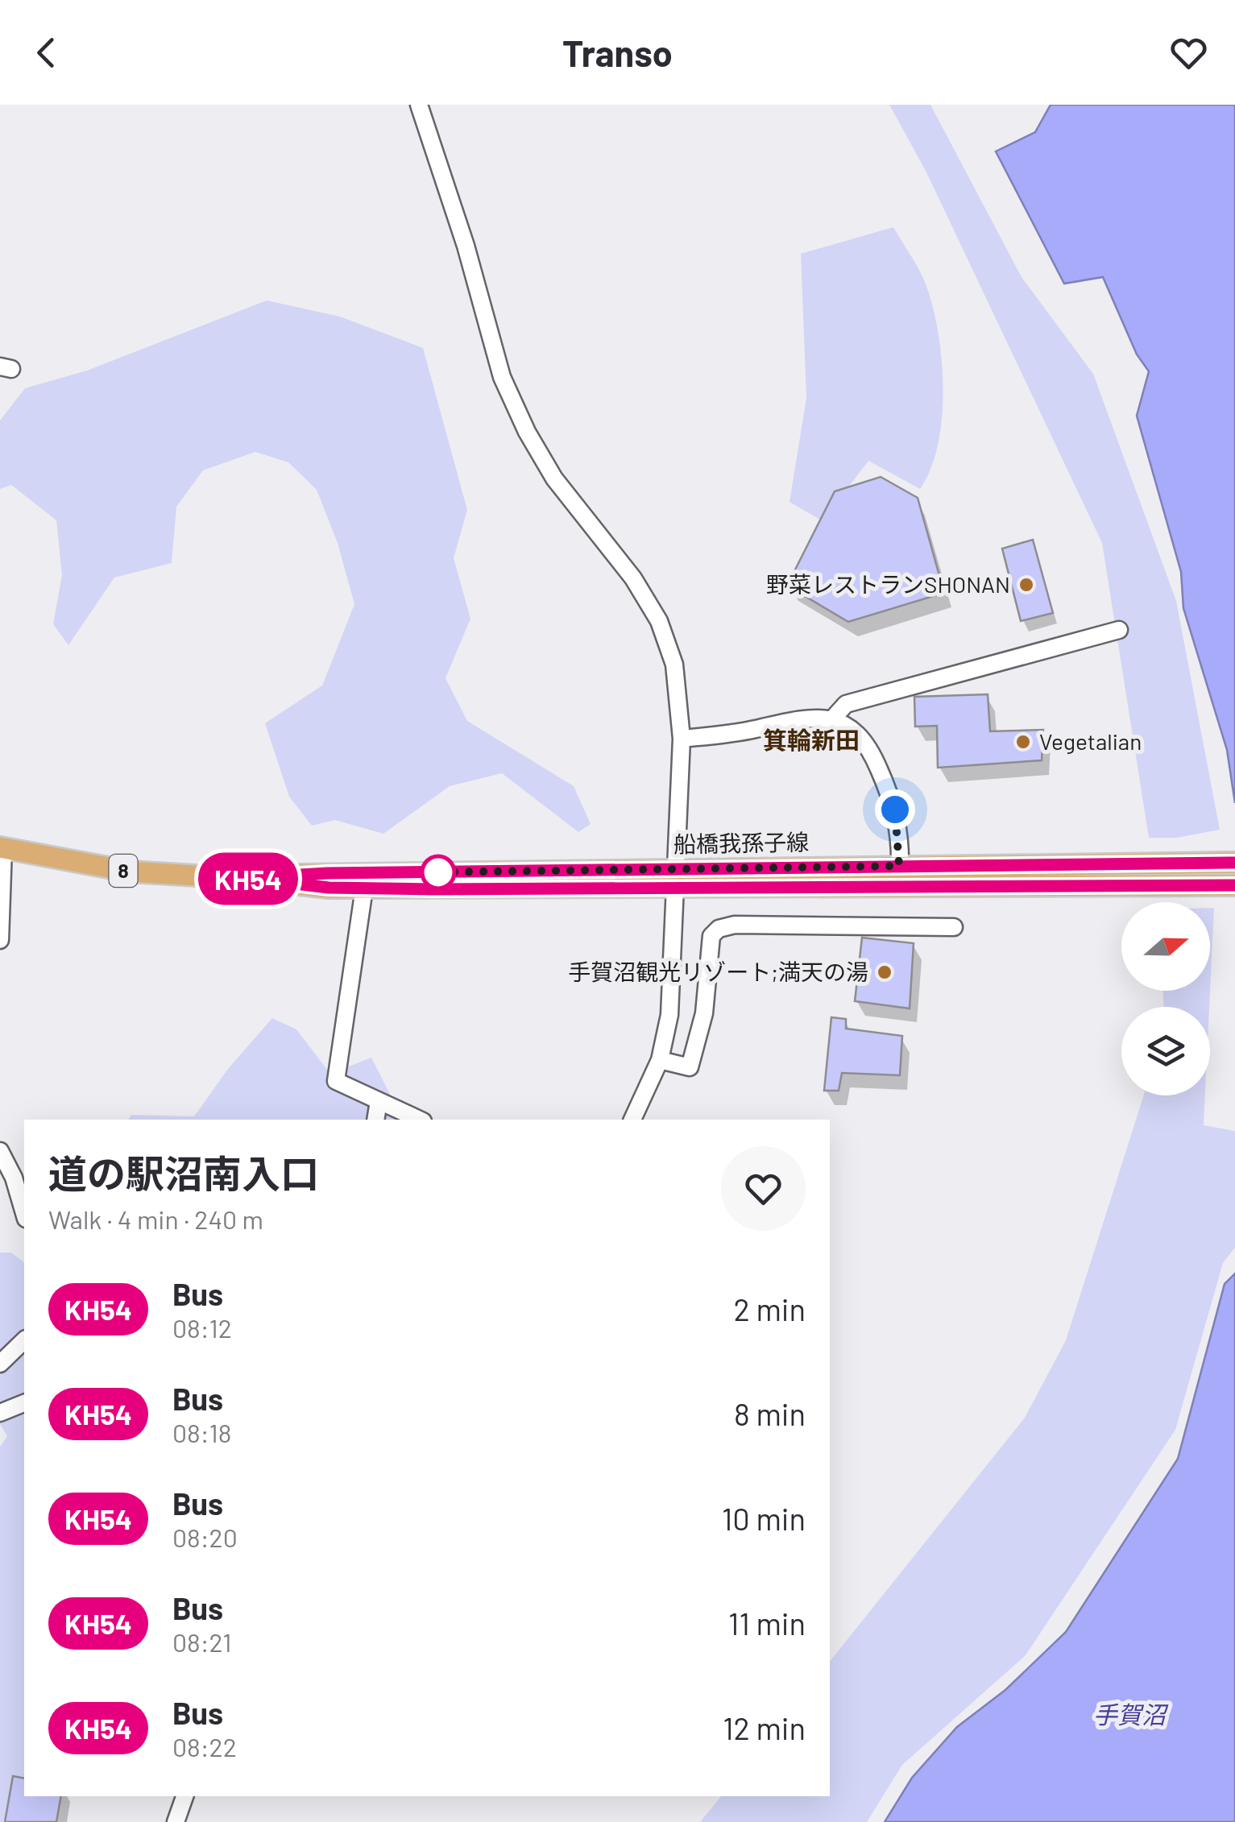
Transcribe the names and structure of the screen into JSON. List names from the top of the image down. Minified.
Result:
{"streets":{"main road":["船橋我孫子線","8"]},"districts":["箕輪新田"],"water":["手賀沼"],"places":["野菜レストランSHONAN","Vegetalian","手賀沼観光リゾート;満天の湯"],"lines":["bus line KH54"],"north":"right","page":{"header":"Transo","on_map":"KH54","heading":["道の駅沼南入口","Walk · 4 min · 240 m"],"list":[{"mark":"KH54","name":"Bus","note":"08:12","value":"2 min"},{"mark":"KH54","name":"Bus","note":"08:18","value":"8 min"},{"mark":"KH54","name":"Bus","note":"08:20","value":"10 min"},{"mark":"KH54","name":"Bus","note":"08:21","value":"11 min"},{"mark":"KH54","name":"Bus","note":"08:22","value":"12 min"}]}}
